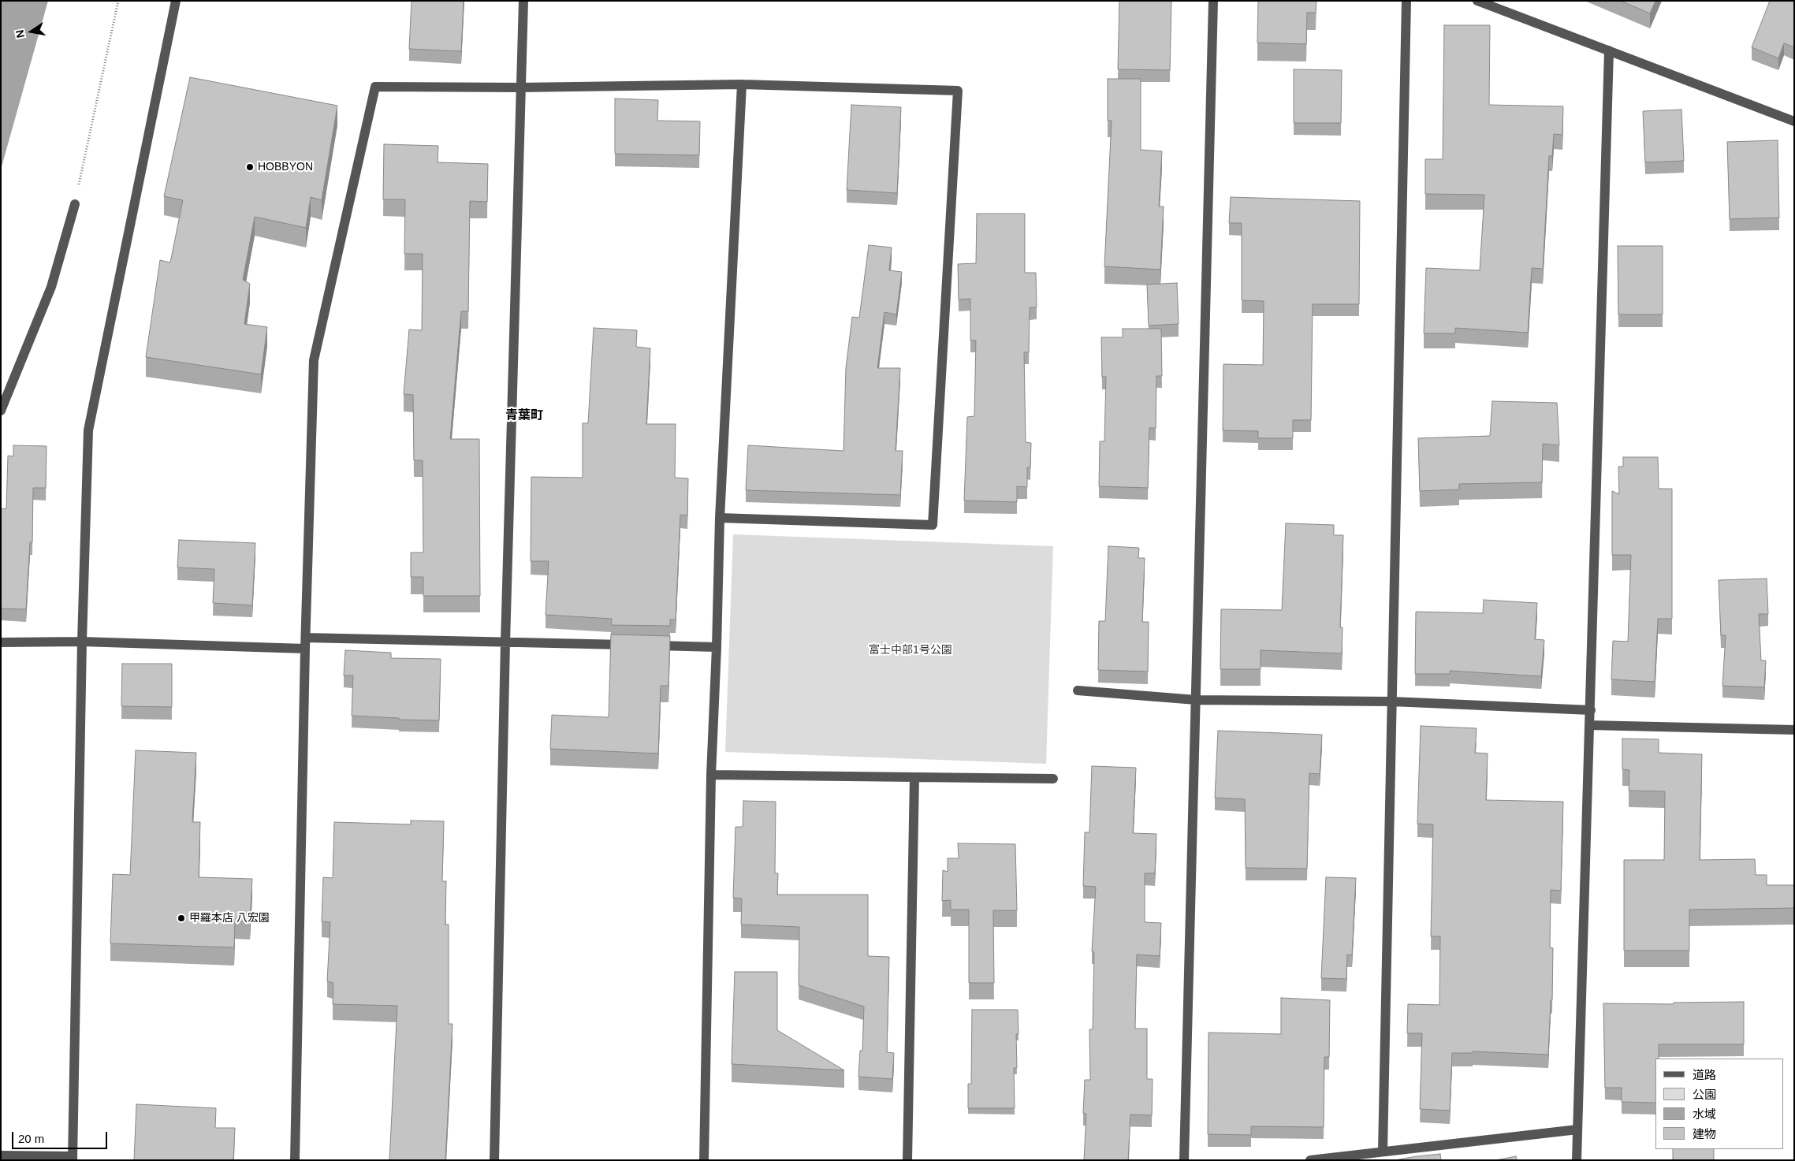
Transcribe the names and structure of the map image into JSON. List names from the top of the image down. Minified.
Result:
{"districts":["青葉町"],"parks":["富士中部1号公園"],"places":["HOBBYON","甲羅本店 八宏園"],"legend":["道路","公園","水域","建物"],"scale_bar":"20 m","north":"left"}
